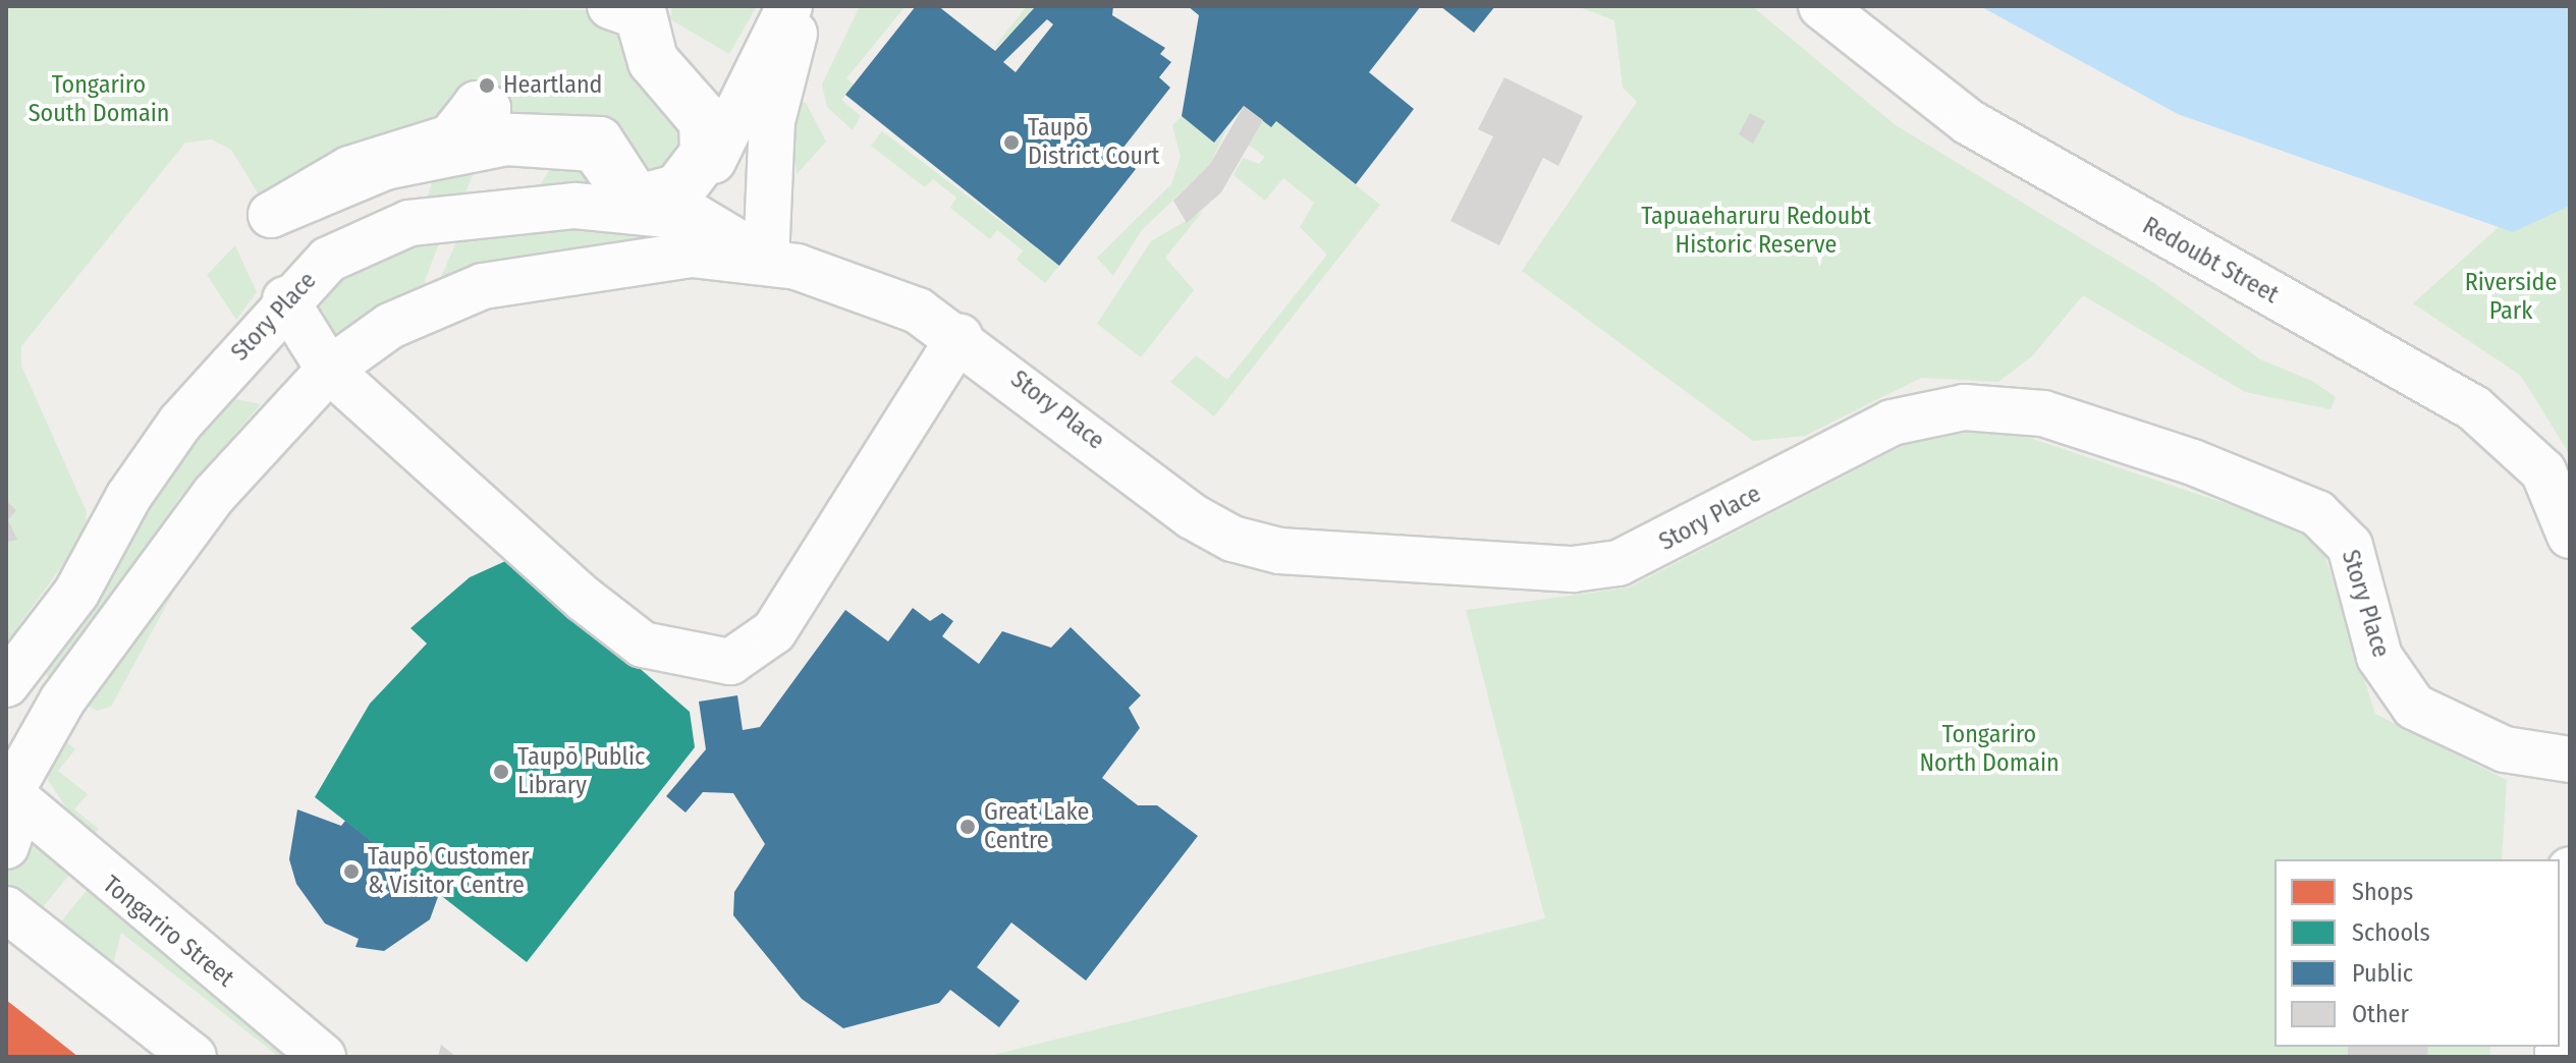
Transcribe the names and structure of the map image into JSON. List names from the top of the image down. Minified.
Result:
{"streets":{"street":["Redoubt Street","Story Place","Tongariro Street"]},"crossings":[["Story Place","Tongariro Street"]],"parks":["Tongariro South Domain","Tapuaeharuru Redoubt Historic Reserve","Riverside Park","Tongariro North Domain"],"places":["Heartland","Taupō District Court","Taupō Public Library","Great Lake Centre","Taupō Customer & Visitor Centre"],"legend":["Shops","Schools","Public","Other"]}
